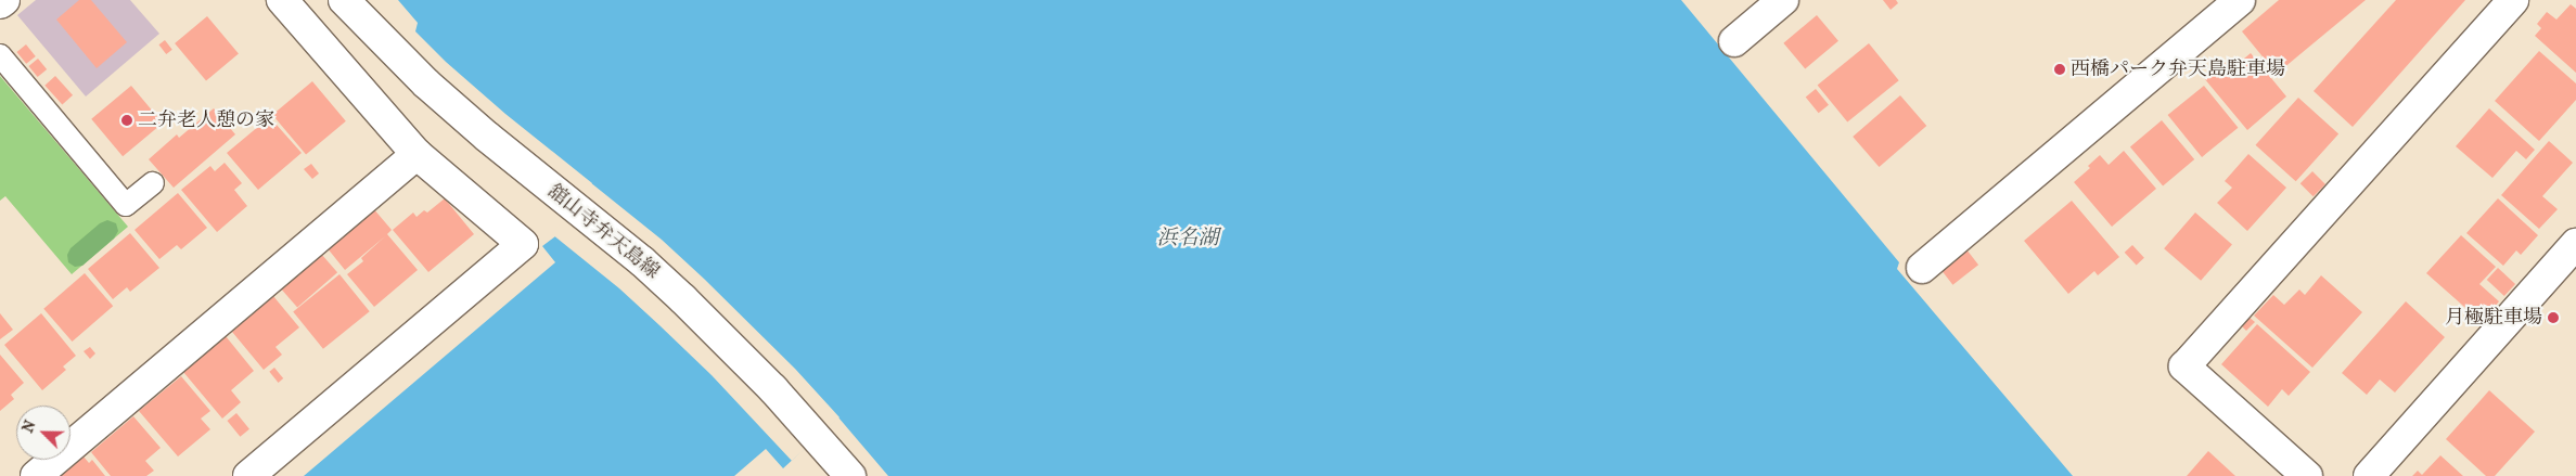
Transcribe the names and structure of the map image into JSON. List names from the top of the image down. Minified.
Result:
{"streets":{"street":["舘山寺弁天島線"]},"water":["浜名湖"],"places":["西橋パーク弁天島駐車場","二弁老人憩の家","月極駐車場"],"north":"top left"}
